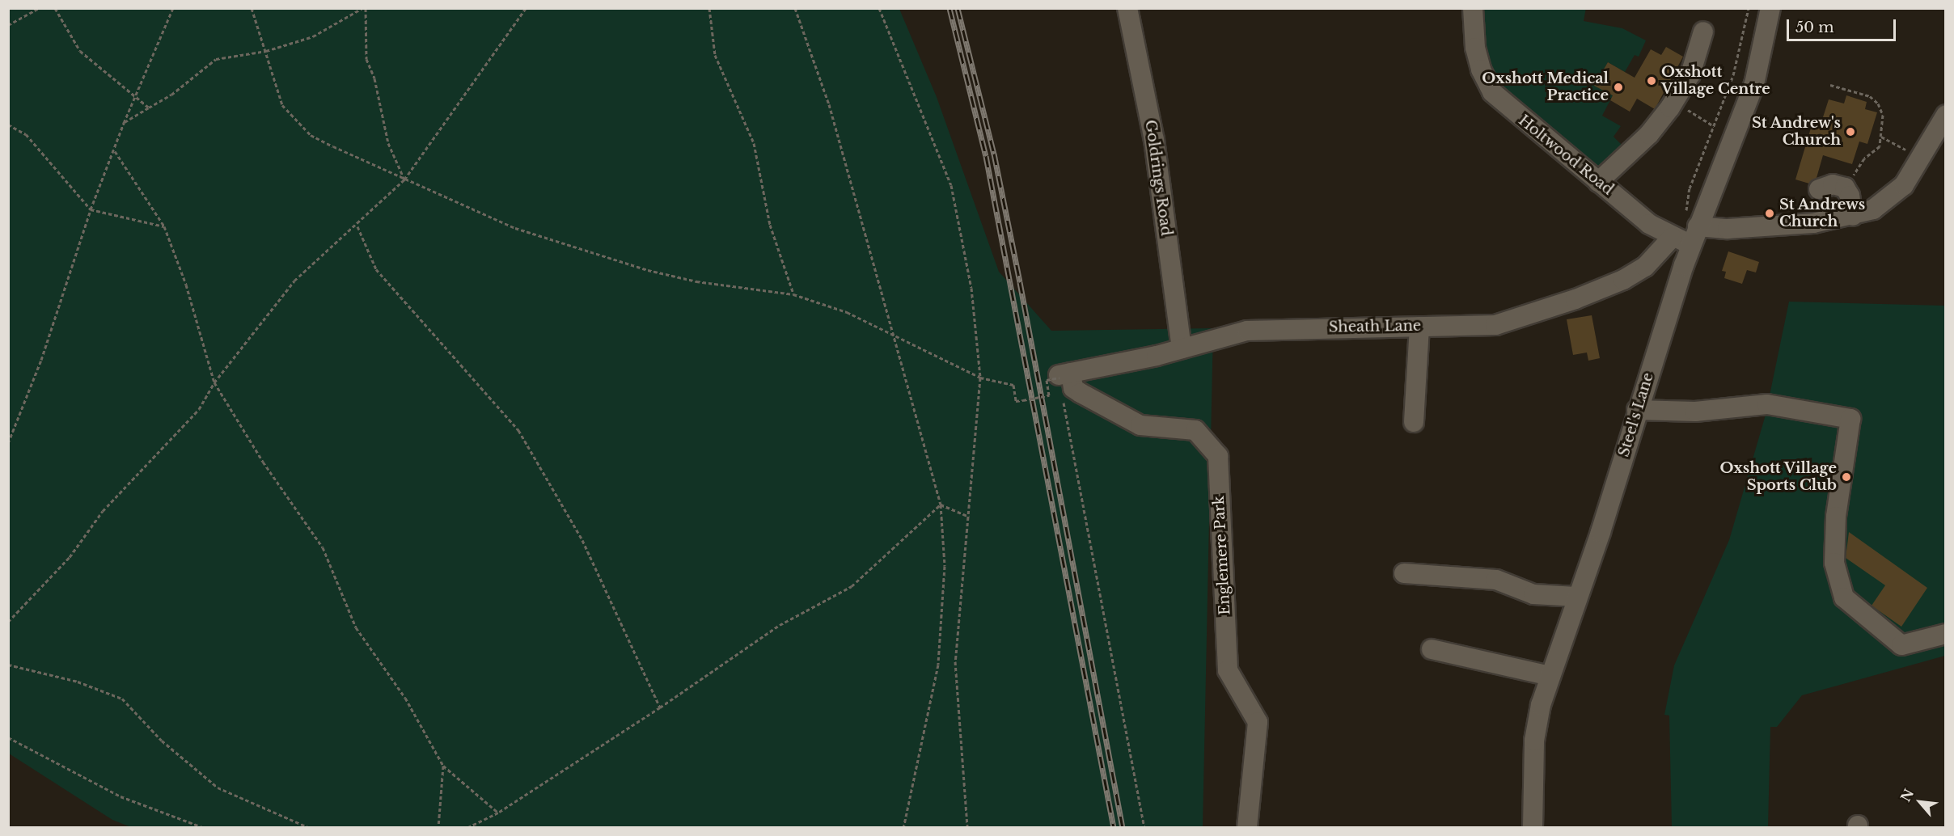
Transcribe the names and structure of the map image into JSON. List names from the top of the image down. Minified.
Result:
{"streets":{"street":["Holtwood Road","Goldrings Road","Sheath Lane","Steel's Lane","Englemere Park"]},"crossings":[["Holtwood Road","Sheath Lane"],["Holtwood Road","Steel's Lane"],["Goldrings Road","Sheath Lane"],["Sheath Lane","Englemere Park"]],"places":["Oxshott Village Centre","Oxshott Medical Practice","St Andrew's Church","St Andrews Church","Oxshott Village Sports Club"],"scale_bar":"50 m","north":"top left"}
